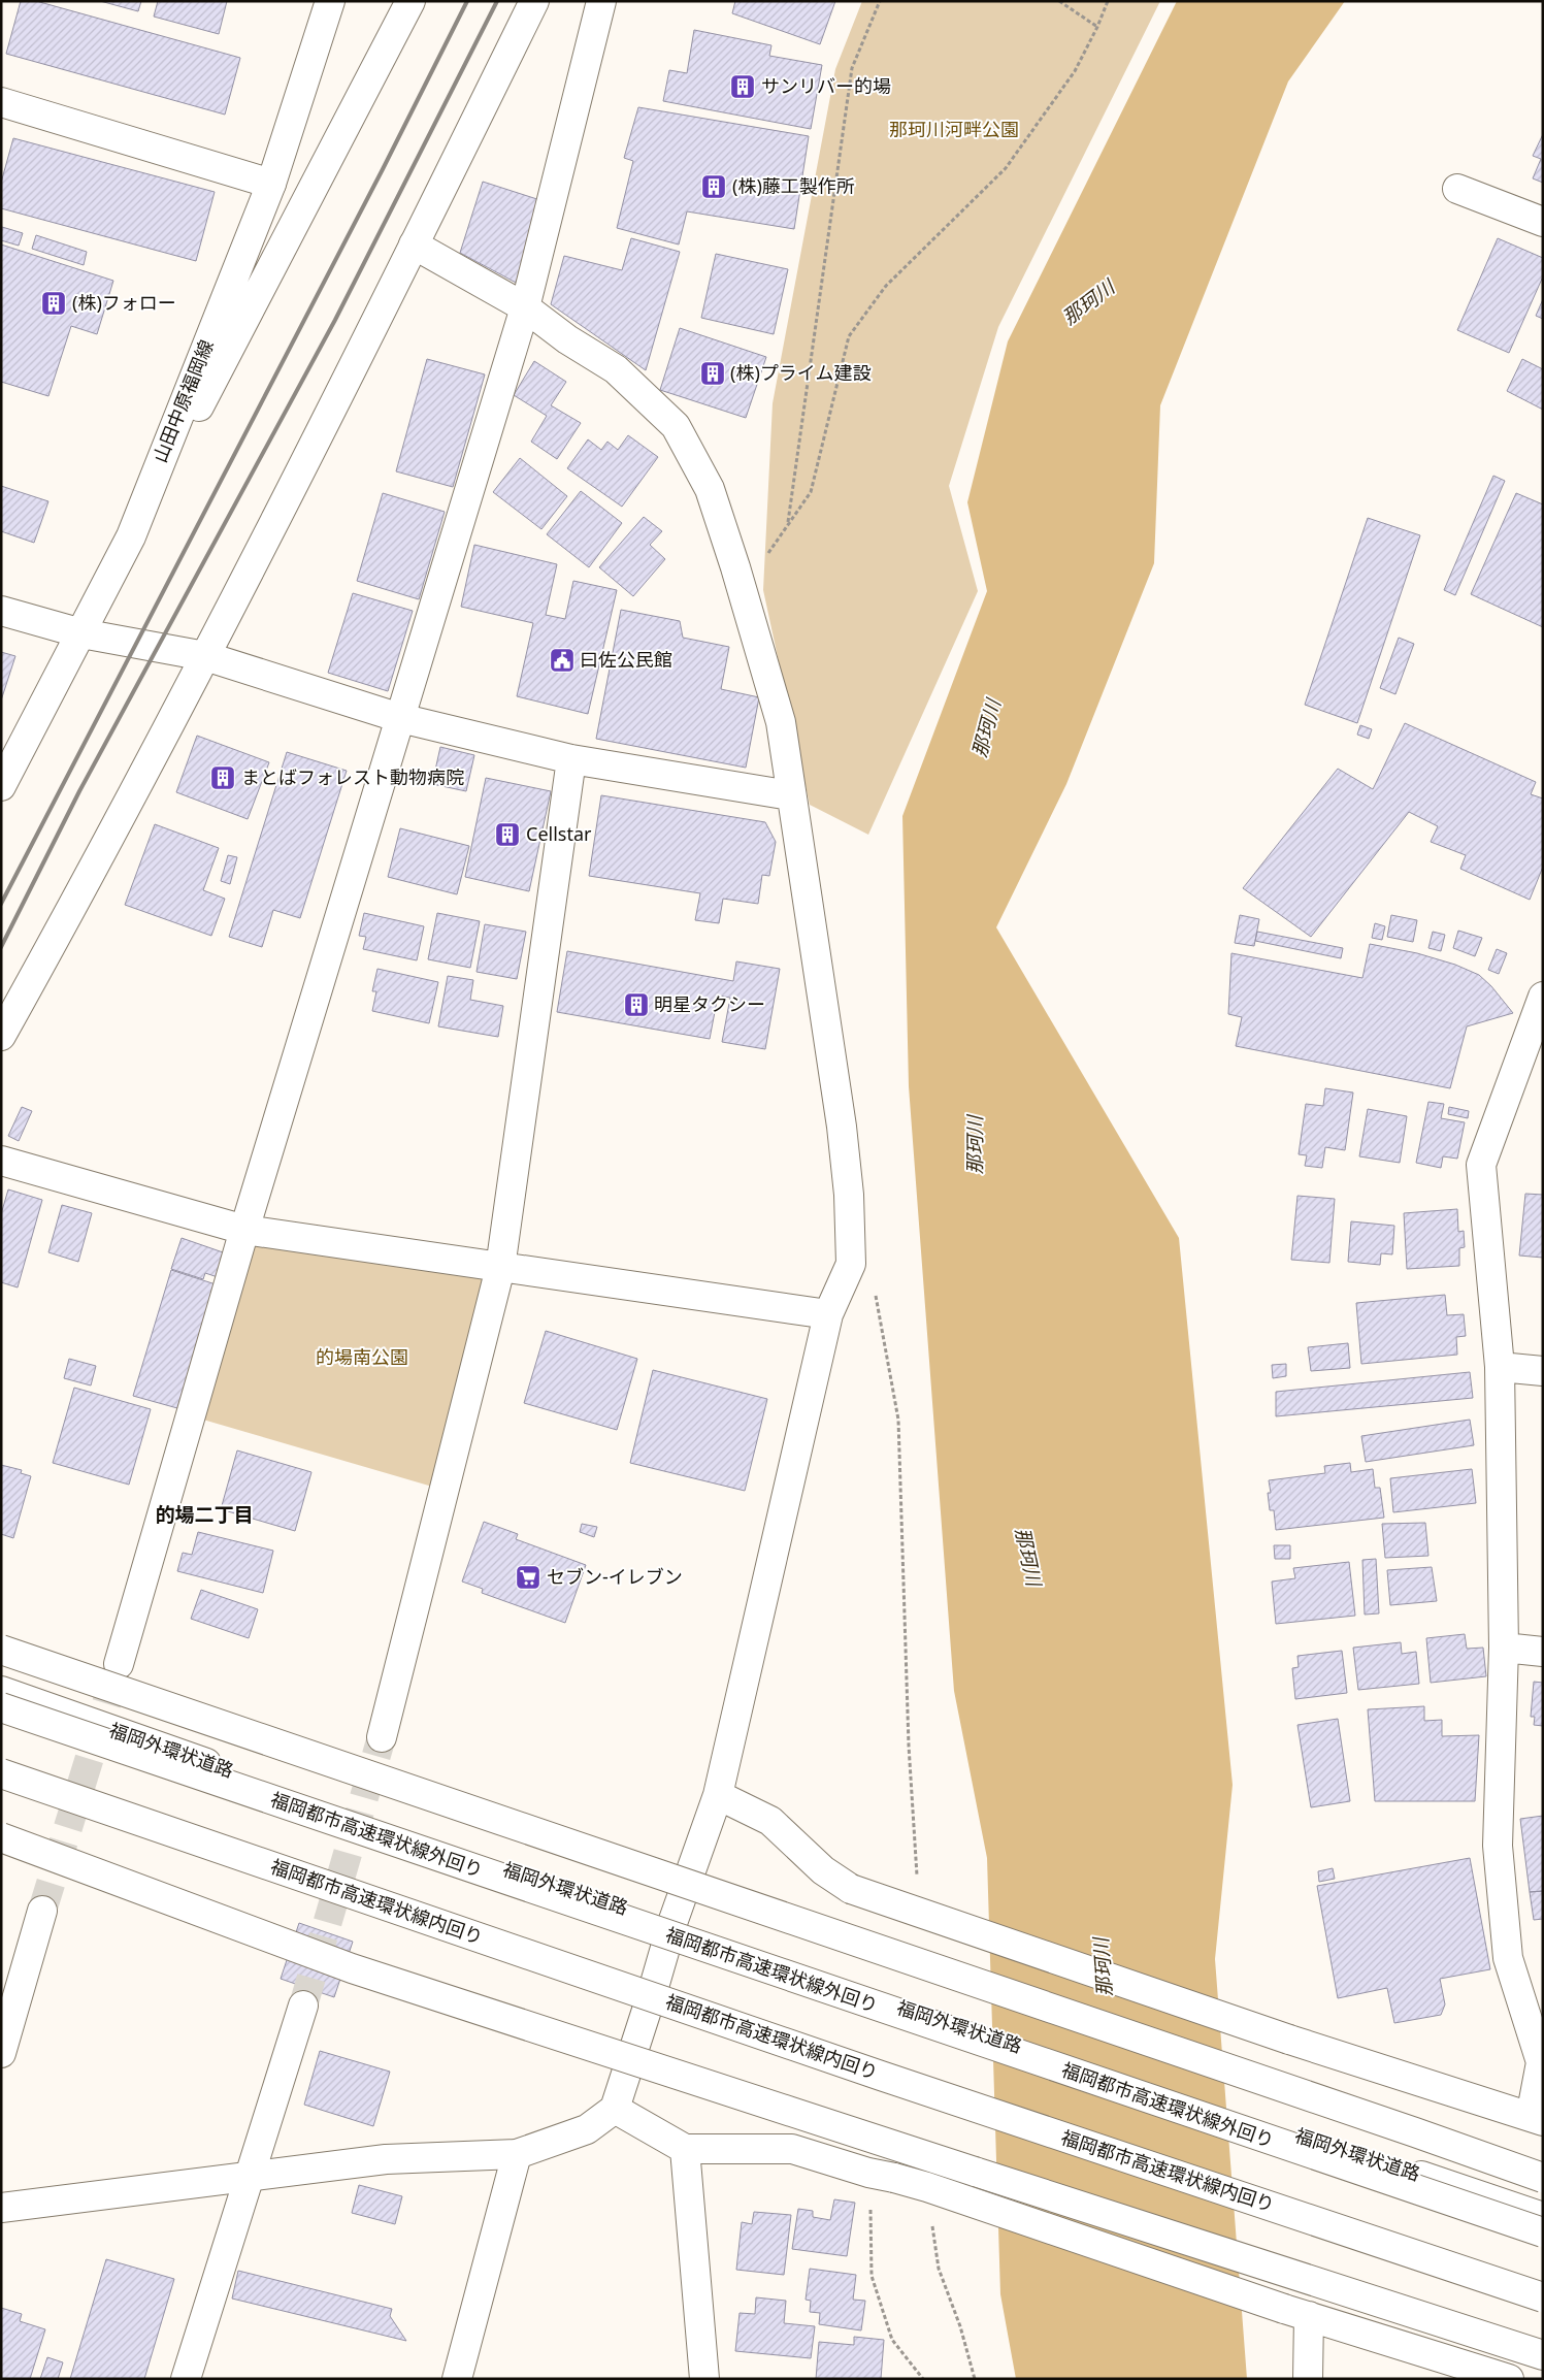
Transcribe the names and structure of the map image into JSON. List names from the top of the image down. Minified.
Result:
{"streets":{"main road":["山田中原福岡線","福岡外環状道路","福岡都市高速環状線外回り","福岡都市高速環状線内回り"]},"districts":["的場二丁目"],"water":["那珂川"],"parks":["那珂川河畔公園","的場南公園"],"places":{"building":["サンリバー的場","(株)藤工製作所","(株)フォロー","(株)プライム建設","まとばフォレスト動物病院","Cellstar","明星タクシー"],"public building":["曰佐公民館"],"supermarket":["セブン-イレブン"]}}
